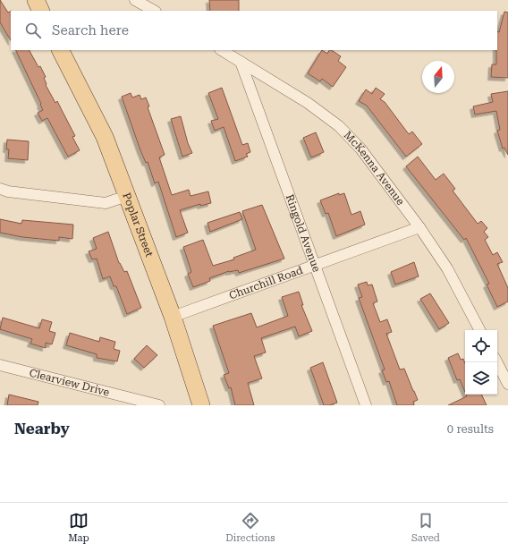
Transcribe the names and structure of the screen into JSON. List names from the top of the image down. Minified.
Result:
{"streets":{"main road":["Poplar Street"],"street":["McKenna Avenue","Ringold Avenue","Churchill Road","Clearview Drive"]},"crossings":[["McKenna Avenue","Ringold Avenue"],["McKenna Avenue","Churchill Road"],["Poplar Street","Churchill Road"],["Ringold Avenue","Churchill Road"]],"north":"top","page":{"search":"Search here","heading":["Nearby","0 results"],"nav":["Map","Directions","Saved"]}}
